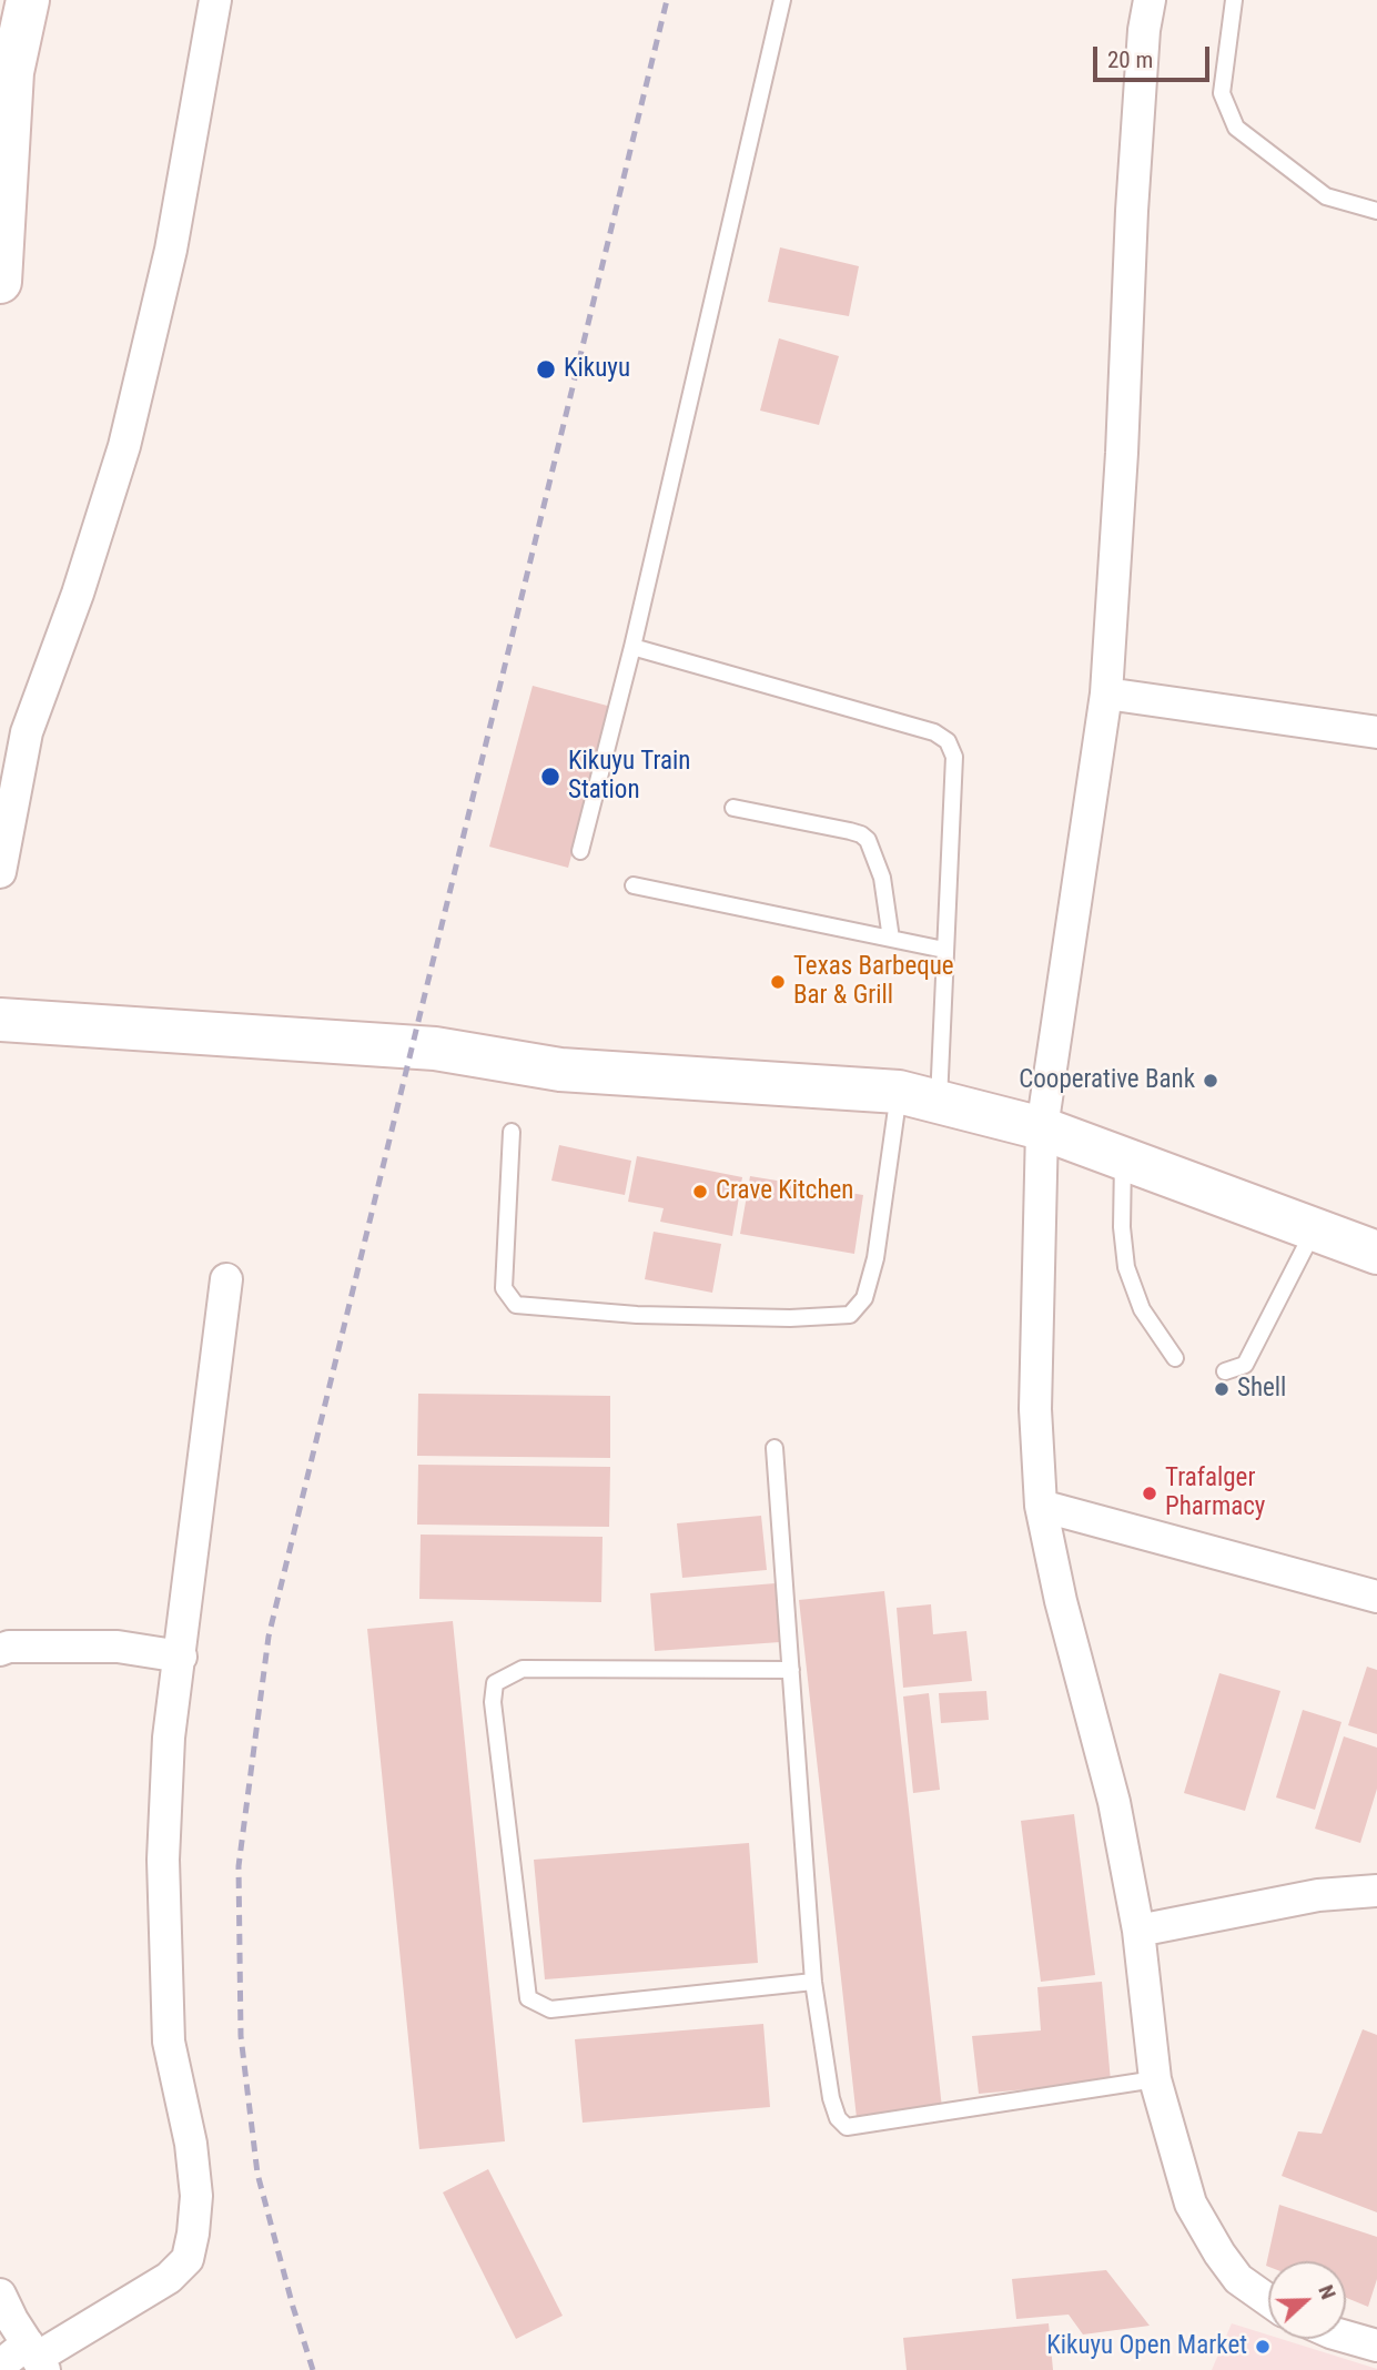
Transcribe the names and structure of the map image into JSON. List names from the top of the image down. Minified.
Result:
{"places":["Kikuyu","Kikuyu Train Station","Texas Barbeque Bar & Grill","Cooperative Bank","Crave Kitchen","Shell","Trafalger Pharmacy","Kikuyu Open Market"],"scale_bar":"20 m","north":"right"}
